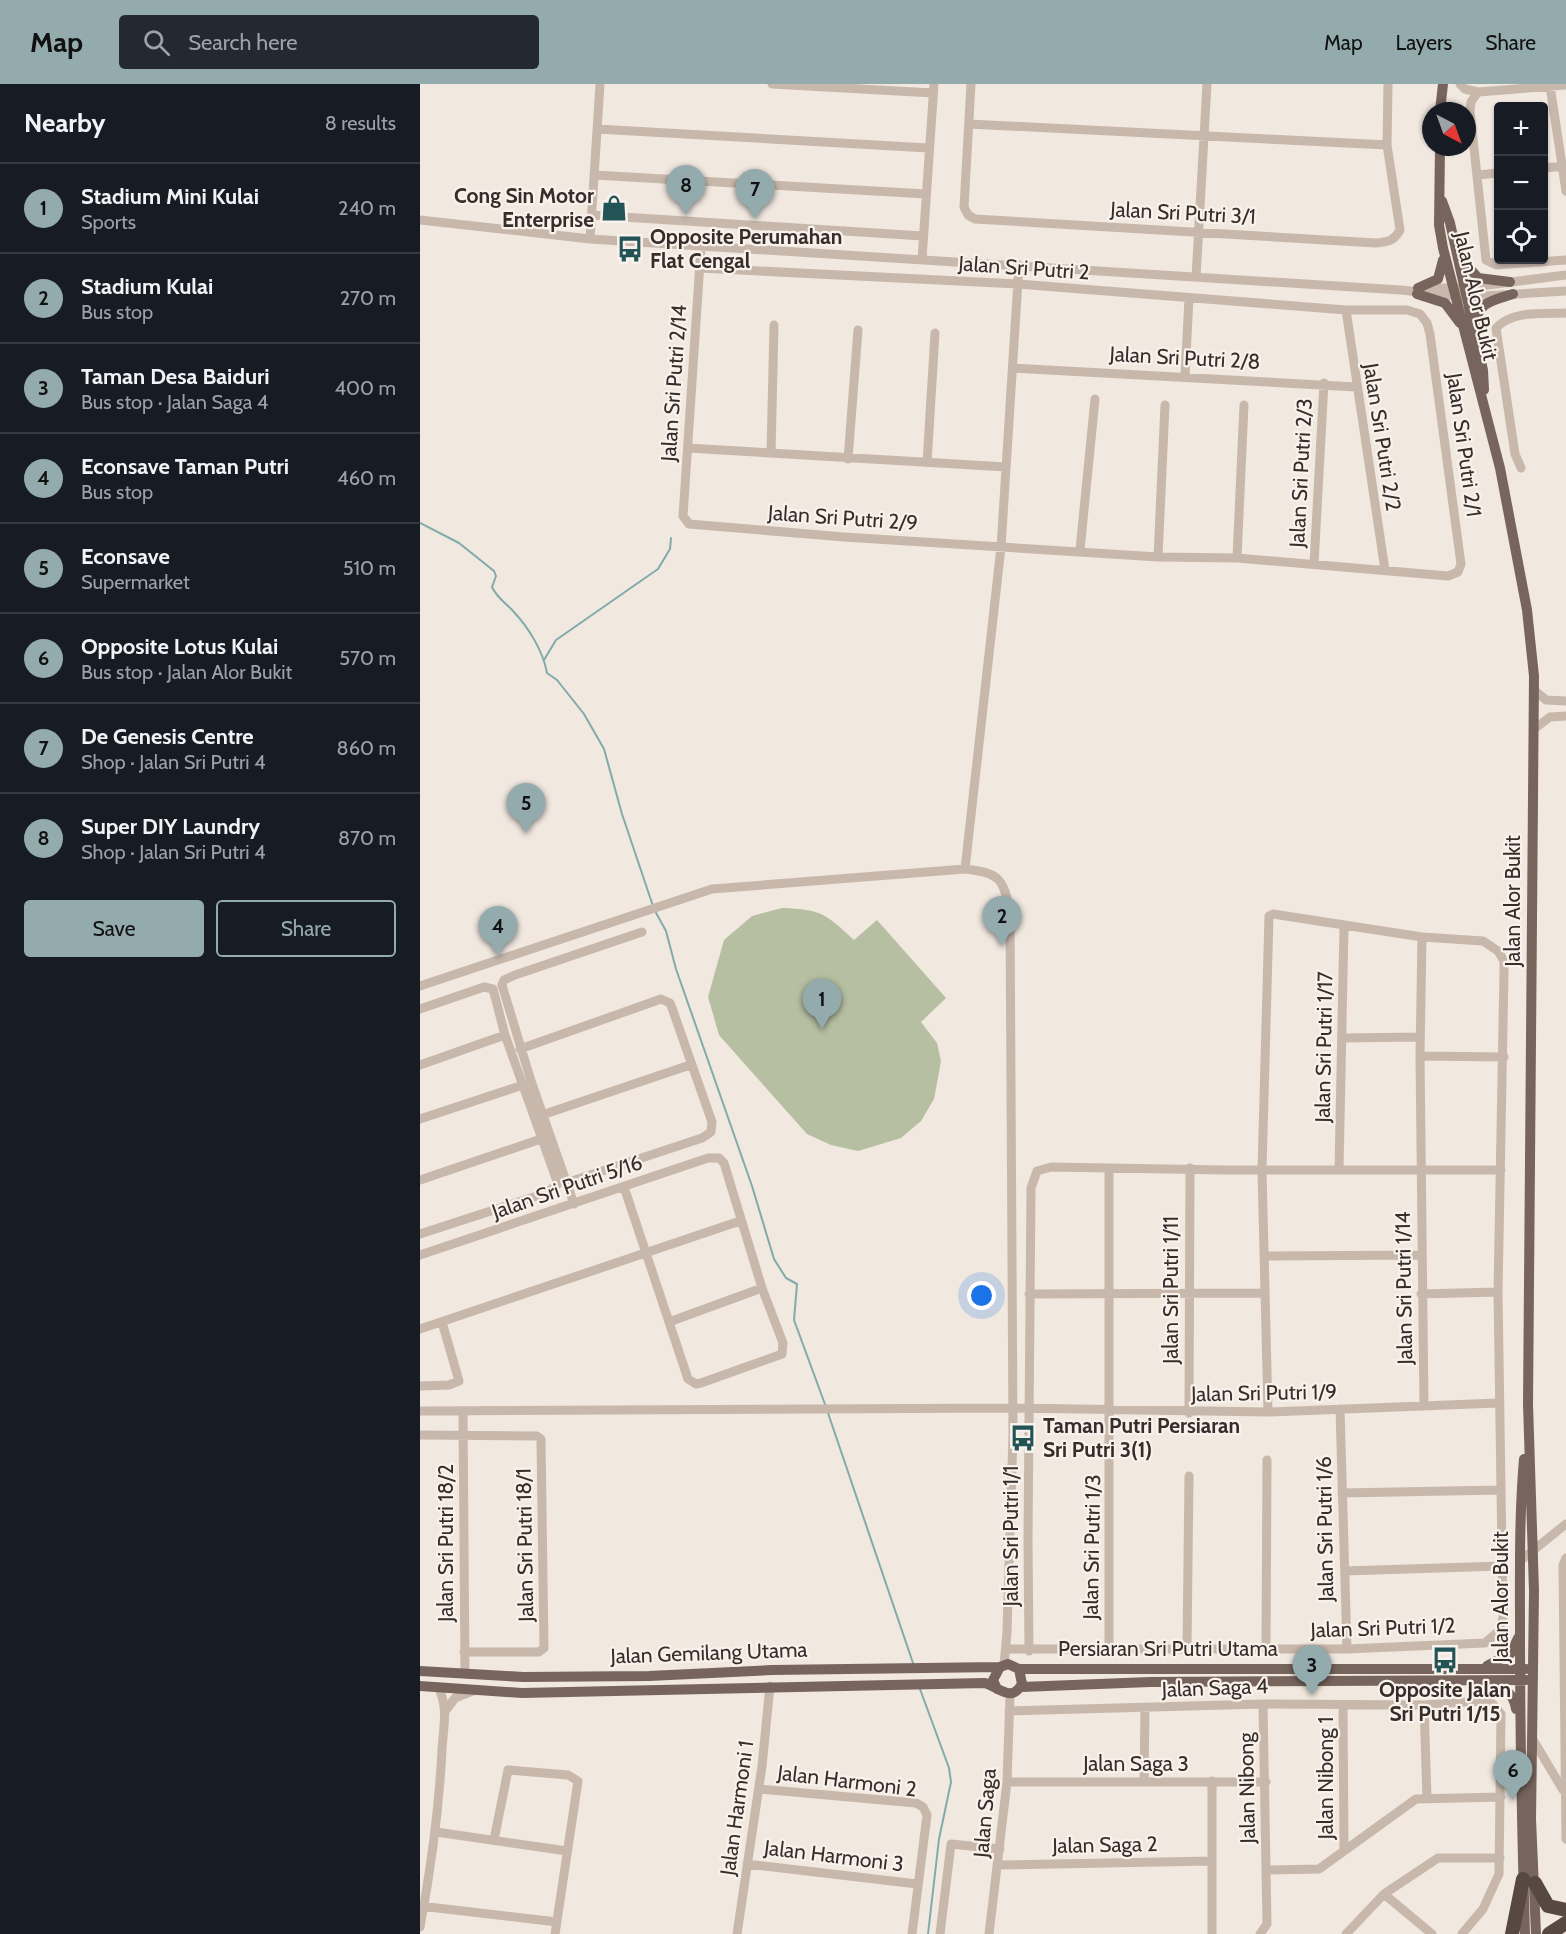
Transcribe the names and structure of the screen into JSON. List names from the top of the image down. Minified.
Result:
{"streets":{"main road":["Jalan Alor Bukit","Persiaran Sri Putri Utama","Jalan Gemilang Utama"],"street":["Jalan Sri Putri 3/1","Jalan Sri Putri 2","Jalan Sri Putri 2/8","Jalan Sri Putri 2/14","Jalan Sri Putri 2/2","Jalan Sri Putri 2/1","Jalan Sri Putri 2/3","Jalan Sri Putri 2/9","Jalan Sri Putri 1/17","Jalan Sri Putri 5/16","Jalan Sri Putri 1/14","Jalan Sri Putri 1/11","Jalan Sri Putri 1/9","Jalan Sri Putri 1/6","Jalan Sri Putri 1/1","Jalan Sri Putri 18/2","Jalan Sri Putri 18/1","Jalan Sri Putri 1/3","Jalan Sri Putri 1/2","Jalan Saga 4","Jalan Saga 3","Jalan Nibong 1","Jalan Harmoni 2","Jalan Nibong","Jalan Harmoni 1","Jalan Saga","Jalan Saga 2","Jalan Harmoni 3"]},"crossings":[["Jalan Sri Putri 2","Jalan Sri Putri 2/14"],["Jalan Sri Putri 2","Jalan Sri Putri 2/2"],["Jalan Sri Putri 2","Jalan Sri Putri 2/1"],["Jalan Alor Bukit","Persiaran Sri Putri Utama"],["Jalan Sri Putri 2/8","Jalan Sri Putri 2/2"],["Jalan Sri Putri 2/8","Jalan Sri Putri 2/3"],["Jalan Sri Putri 2/14","Jalan Sri Putri 2/9"],["Jalan Sri Putri 2/2","Jalan Sri Putri 2/9"],["Jalan Sri Putri 2/1","Jalan Sri Putri 2/9"],["Jalan Sri Putri 2/3","Jalan Sri Putri 2/9"],["Jalan Sri Putri 1/14","Jalan Sri Putri 1/9"],["Jalan Sri Putri 1/11","Jalan Sri Putri 1/9"],["Jalan Sri Putri 1/9","Jalan Sri Putri 1/6"],["Jalan Sri Putri 1/9","Jalan Sri Putri 1/1"],["Jalan Sri Putri 1/9","Jalan Sri Putri 18/2"],["Jalan Sri Putri 1/9","Jalan Sri Putri 1/3"],["Jalan Sri Putri 1/6","Jalan Sri Putri 1/2"],["Jalan Sri Putri 1/1","Jalan Sri Putri 1/3"],["Jalan Sri Putri 1/1","Jalan Sri Putri 1/2"],["Jalan Sri Putri 18/2","Jalan Sri Putri 18/1"],["Jalan Sri Putri 18/2","Jalan Gemilang Utama"],["Jalan Sri Putri 1/3","Jalan Sri Putri 1/2"],["Persiaran Sri Putri Utama","Jalan Gemilang Utama"],["Persiaran Sri Putri Utama","Jalan Saga"],["Jalan Gemilang Utama","Jalan Harmoni 1"],["Jalan Gemilang Utama","Jalan Saga"],["Jalan Saga 4","Jalan Nibong 1"],["Jalan Saga 4","Jalan Nibong"],["Jalan Saga 4","Jalan Saga"],["Jalan Saga 3","Jalan Nibong"],["Jalan Saga 3","Jalan Saga"],["Jalan Harmoni 2","Jalan Harmoni 1"],["Jalan Harmoni 2","Jalan Harmoni 3"],["Jalan Harmoni 1","Jalan Harmoni 3"],["Jalan Saga","Jalan Saga 2"]],"places":{"shop":["Cong Sin Motor Enterprise"],"bus stop":["Opposite Perumahan Flat Cengal","Taman Putri Persiaran Sri Putri 3(1)","Opposite Jalan Sri Putri 1/15"]},"north":"bottom right","page":{"header":"Map","search":"Search here","nav":["Map","Layers","Share"],"heading":["Nearby","8 results"],"map_buttons":["+","−"],"list":[{"mark":"1","name":"Stadium Mini Kulai","note":"Sports","value":"240 m"},{"mark":"2","name":"Stadium Kulai","note":"Bus stop","value":"270 m"},{"mark":"3","name":"Taman Desa Baiduri","note":"Bus stop · Jalan Saga 4","value":"400 m"},{"mark":"4","name":"Econsave Taman Putri","note":"Bus stop","value":"460 m"},{"mark":"5","name":"Econsave","note":"Supermarket","value":"510 m"},{"mark":"6","name":"Opposite Lotus Kulai","note":"Bus stop · Jalan Alor Bukit","value":"570 m"},{"mark":"7","name":"De Genesis Centre","note":"Shop · Jalan Sri Putri 4","value":"860 m"},{"mark":"8","name":"Super DIY Laundry","note":"Shop · Jalan Sri Putri 4","value":"870 m"}],"pins":["8","7","5","2","4","1","3","6"],"buttons":["Save","Share"]}}
